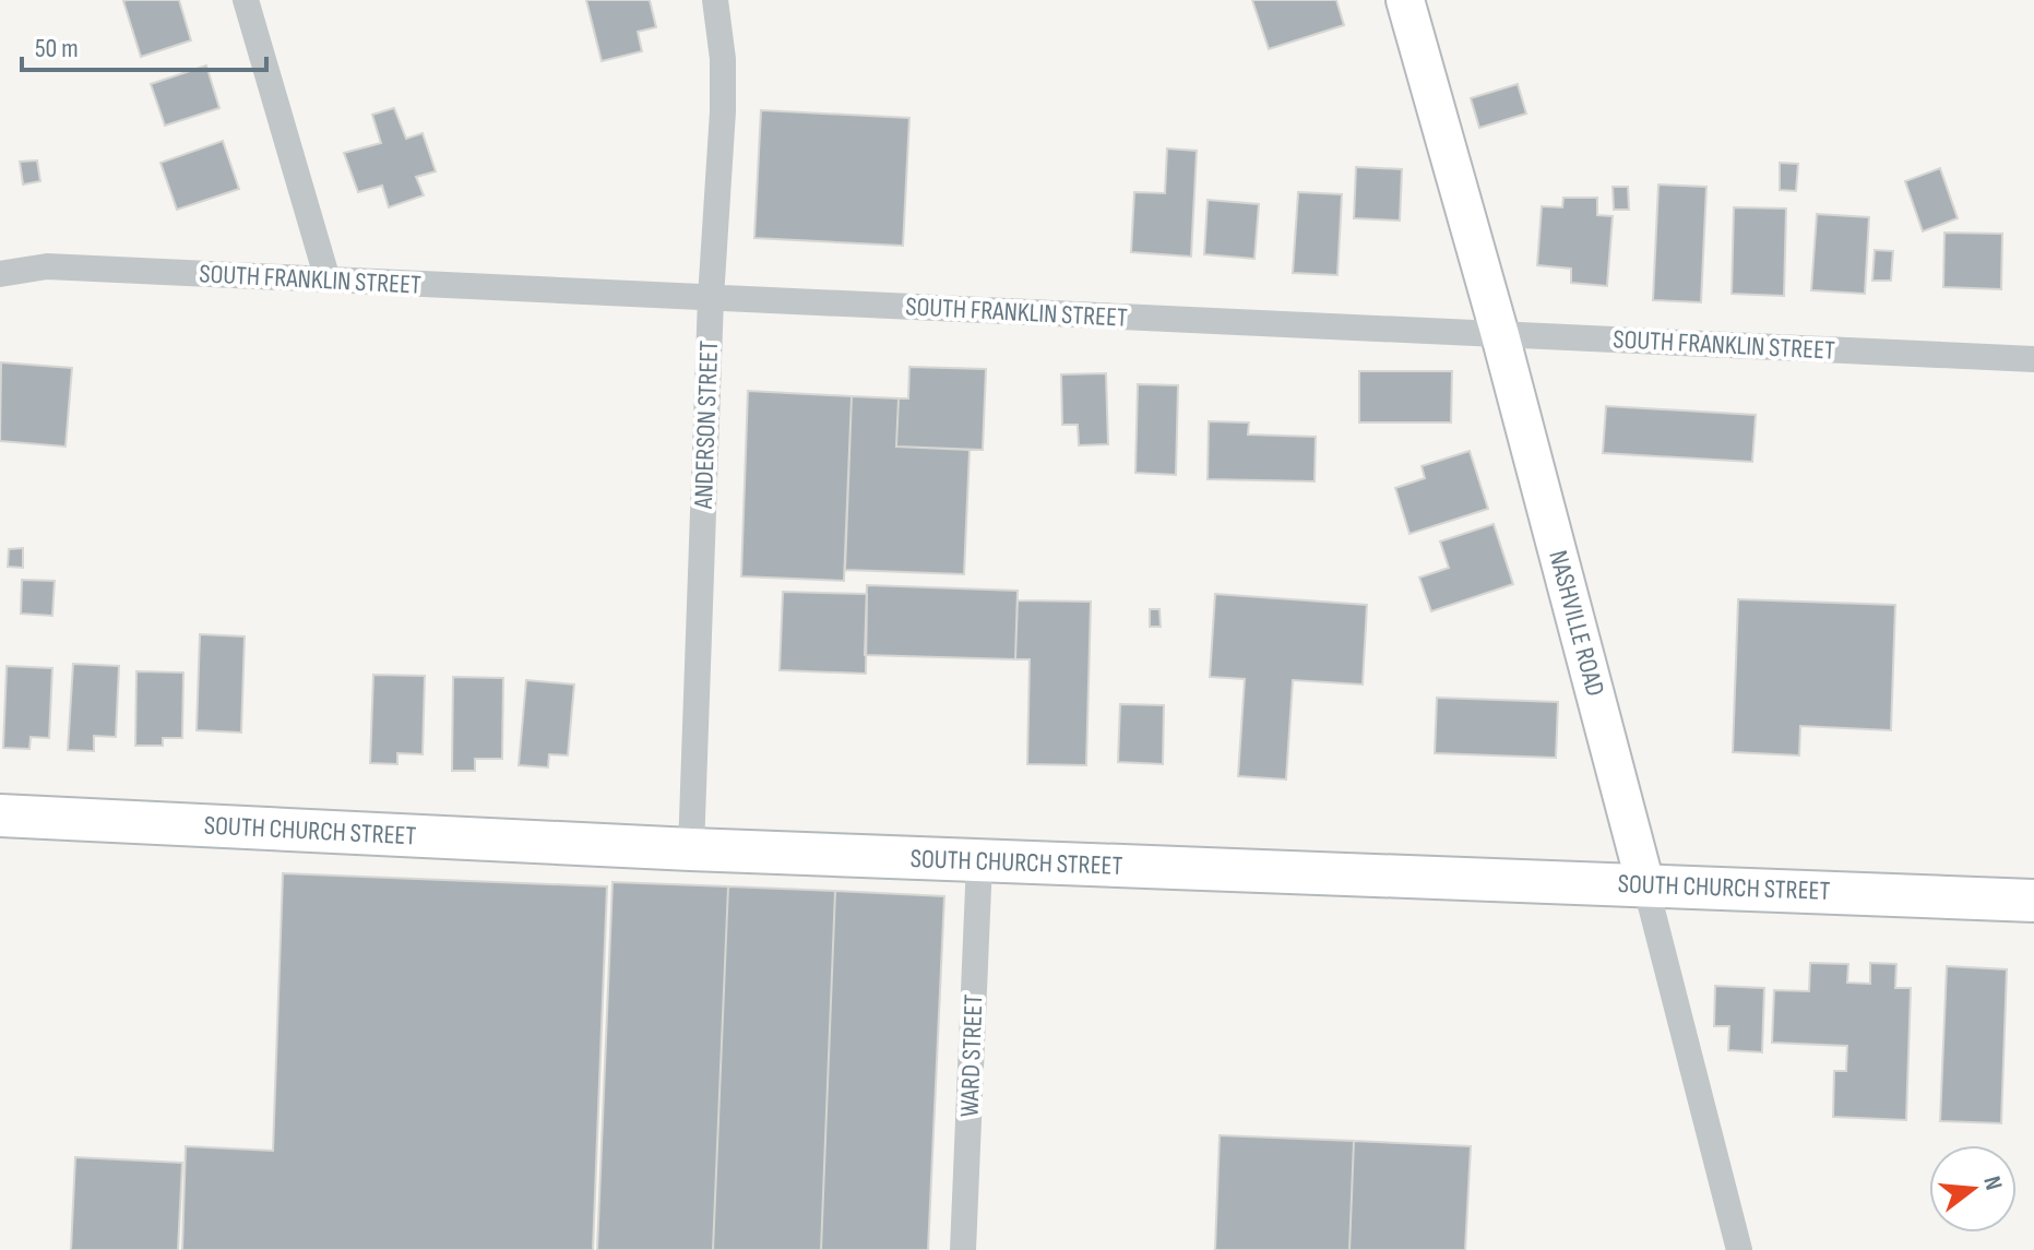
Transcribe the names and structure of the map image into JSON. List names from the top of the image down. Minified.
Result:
{"streets":{"main road":["NASHVILLE ROAD","SOUTH CHURCH STREET"],"street":["SOUTH FRANKLIN STREET","ANDERSON STREET","WARD STREET"]},"crossings":[["SOUTH FRANKLIN STREET","ANDERSON STREET"],["SOUTH FRANKLIN STREET","NASHVILLE ROAD"],["ANDERSON STREET","SOUTH CHURCH STREET"],["NASHVILLE ROAD","SOUTH CHURCH STREET"],["SOUTH CHURCH STREET","WARD STREET"]],"scale_bar":"50 m","north":"right"}
